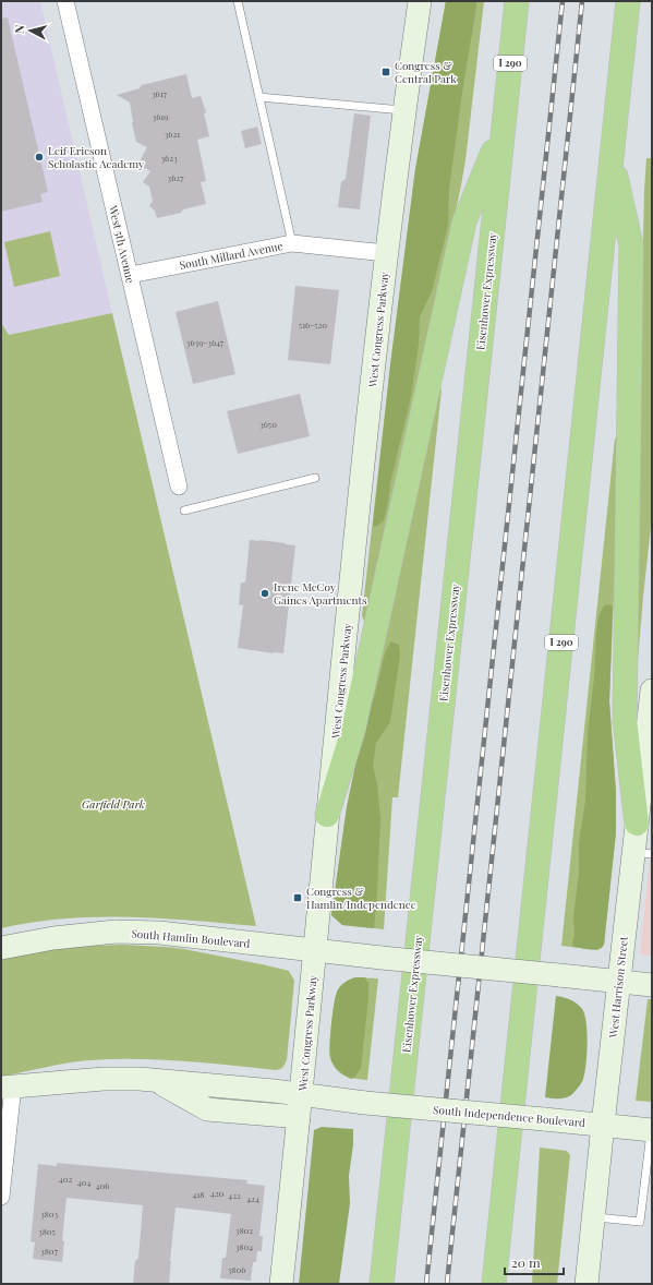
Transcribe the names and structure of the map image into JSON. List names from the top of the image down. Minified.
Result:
{"streets":{"highway":["I 290","Eisenhower Expressway"],"street":["West 5th Avenue","South Millard Avenue","West Congress Parkway","South Hamlin Boulevard","West Harrison Street","South Independence Boulevard"]},"crossings":[["West 5th Avenue","South Millard Avenue"],["South Millard Avenue","West Congress Parkway"],["West Congress Parkway","South Hamlin Boulevard"],["West Congress Parkway","South Independence Boulevard"],["South Hamlin Boulevard","West Harrison Street"],["West Harrison Street","South Independence Boulevard"]],"parks":["Garfield Park"],"places":{"transit":["Congress & Central Park","Congress & Hamlin/Independence"],"other":["Leif Ericson Scholastic Academy","Irene McCoy Gaines Apartments"]},"house_numbers":["3617","3619","3621","3623","3627","516-520","3639-3647","3650","402","404","406","420","418","422","424","3803","3802","3805","3804","3807","3806"],"scale_bar":"20 m","north":"left"}
